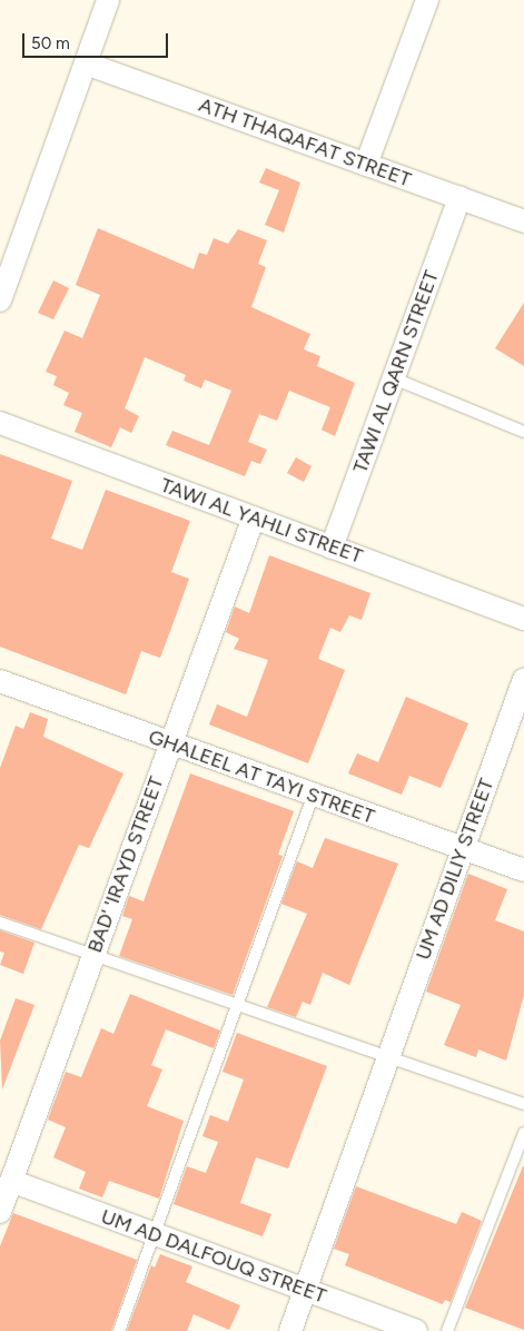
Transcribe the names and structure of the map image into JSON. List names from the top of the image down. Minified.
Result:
{"streets":{"street":["ATH THAQAFAT STREET","TAWI AL QARN STREET","TAWI AL YAHLI STREET","GHALEEL AT TAYI STREET","BAD' 'IRAYD STREET","UM AD DILIY STREET","UM AD DALFOUQ STREET"]},"crossings":[["ATH THAQAFAT STREET","TAWI AL QARN STREET"],["TAWI AL QARN STREET","TAWI AL YAHLI STREET"],["TAWI AL YAHLI STREET","BAD' 'IRAYD STREET"],["GHALEEL AT TAYI STREET","BAD' 'IRAYD STREET"],["GHALEEL AT TAYI STREET","UM AD DILIY STREET"],["BAD' 'IRAYD STREET","UM AD DALFOUQ STREET"],["UM AD DILIY STREET","UM AD DALFOUQ STREET"]],"scale_bar":"50 m"}
